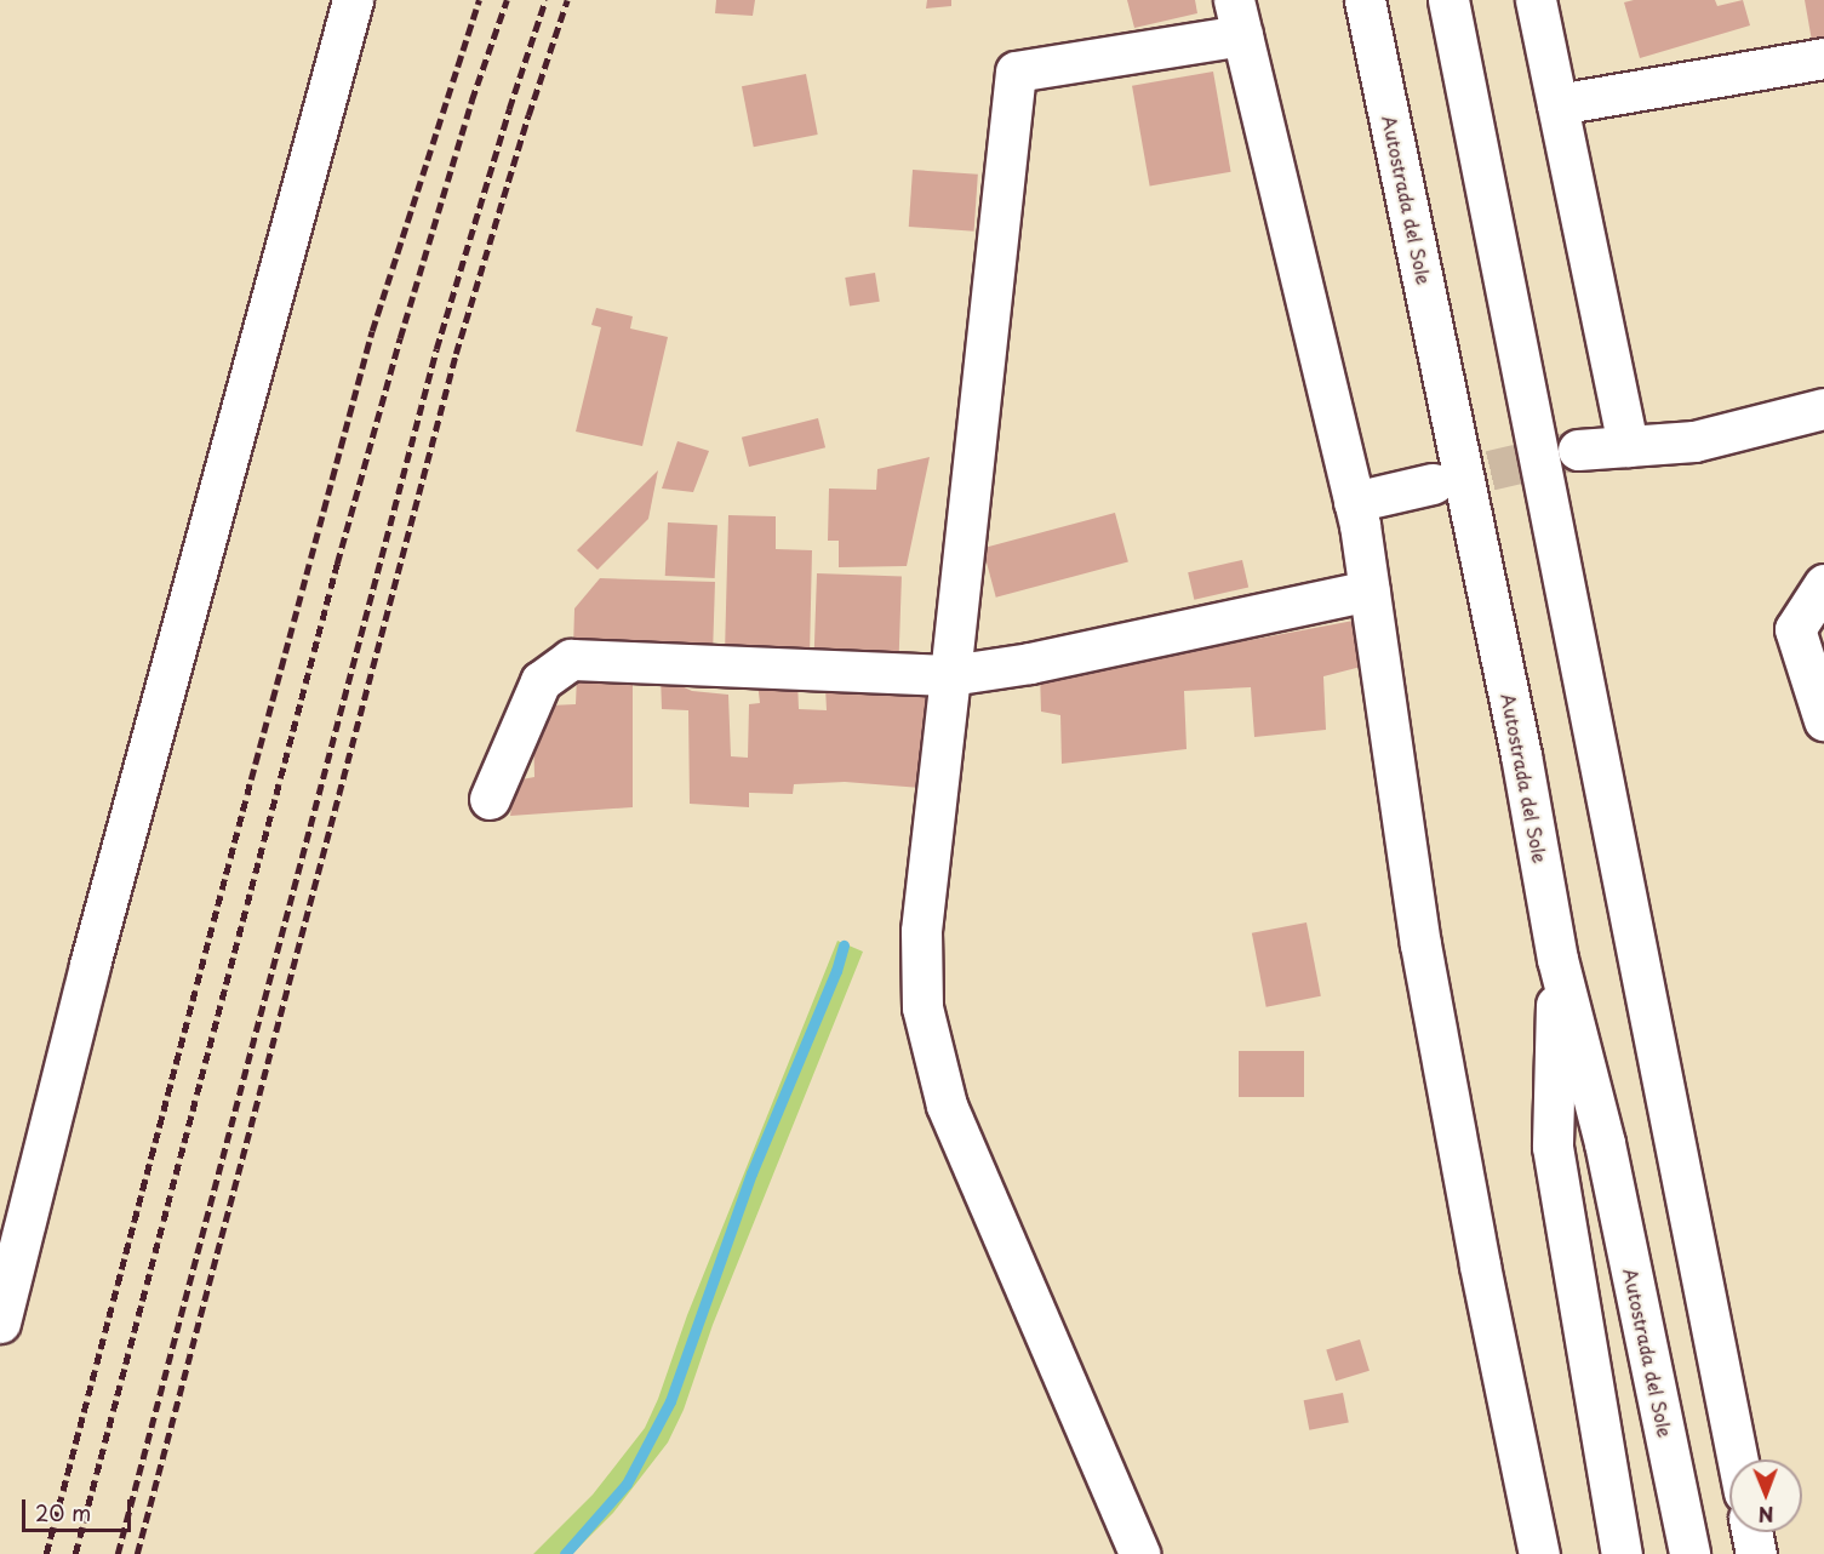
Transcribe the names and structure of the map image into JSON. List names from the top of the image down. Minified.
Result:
{"streets":{"main road":["Autostrada del Sole"]},"scale_bar":"20 m","north":"bottom"}
